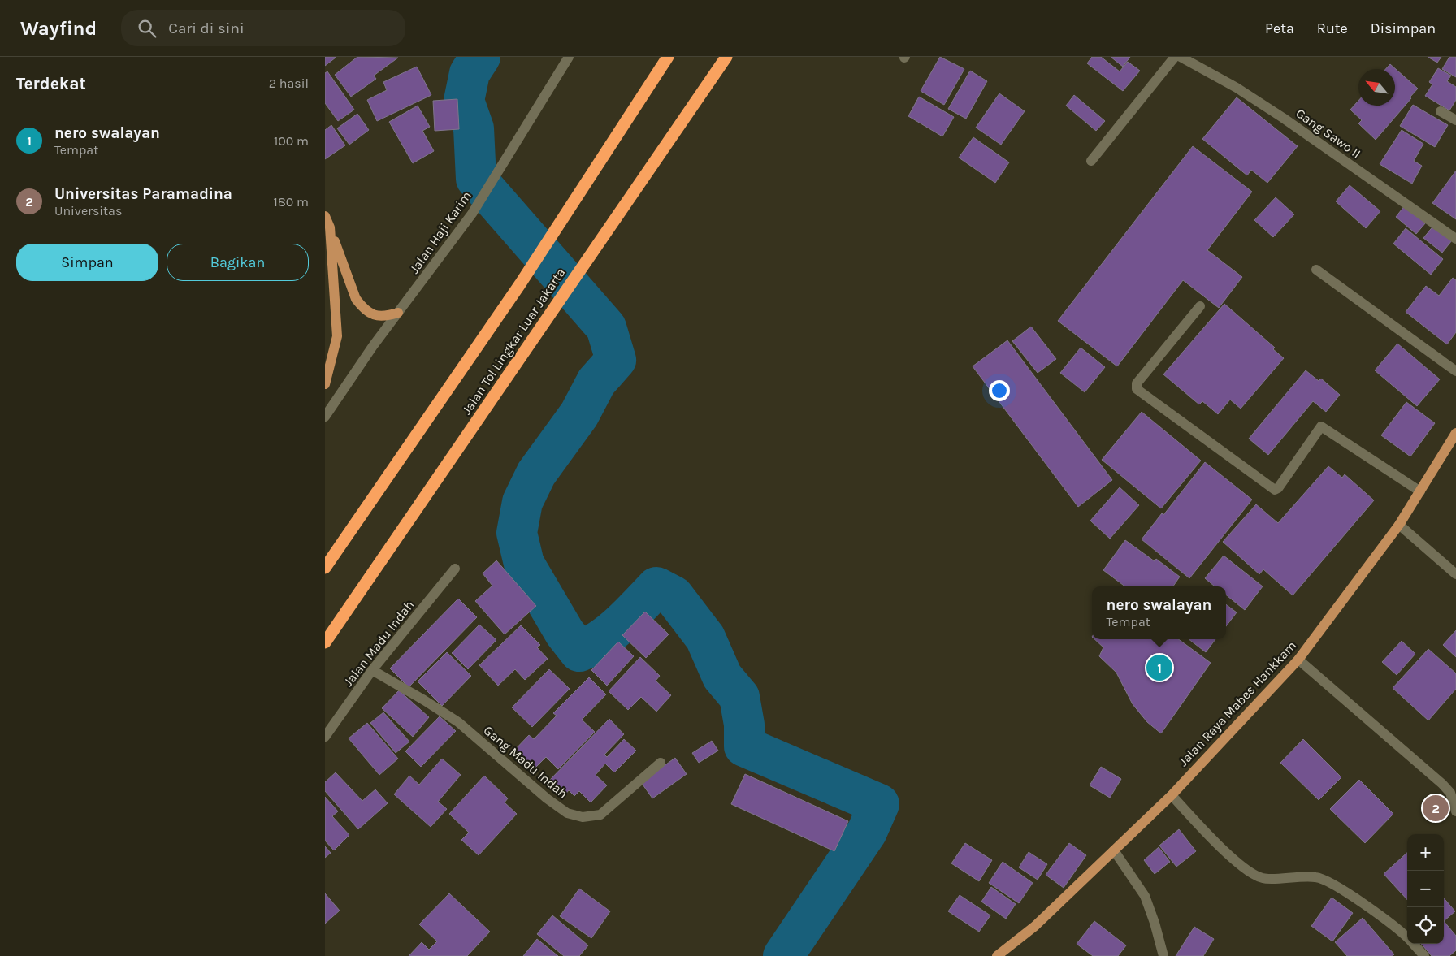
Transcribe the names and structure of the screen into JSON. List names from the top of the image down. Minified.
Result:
{"streets":{"highway":["Jalan Tol Lingkar Luar Jakarta"],"main road":["Jalan Raya Mabes Hankkam"],"street":["Gang Sawo II","Jalan Haji Karim","Jalan Madu Indah","Gang Madu Indah"]},"crossings":[["Jalan Madu Indah","Gang Madu Indah"]],"north":"top left","page":{"header":"Wayfind","search":"Cari di sini","nav":["Peta","Rute","Disimpan"],"heading":["Terdekat","2 hasil"],"list":[{"mark":"1","name":"nero swalayan","note":"Tempat","value":"100 m"},{"mark":"2","name":"Universitas Paramadina","note":"Universitas","value":"180 m"}],"buttons":["Simpan","Bagikan"],"popup":["nero swalayan","Tempat"],"pins":["1","2"],"map_buttons":["+","−"]}}
